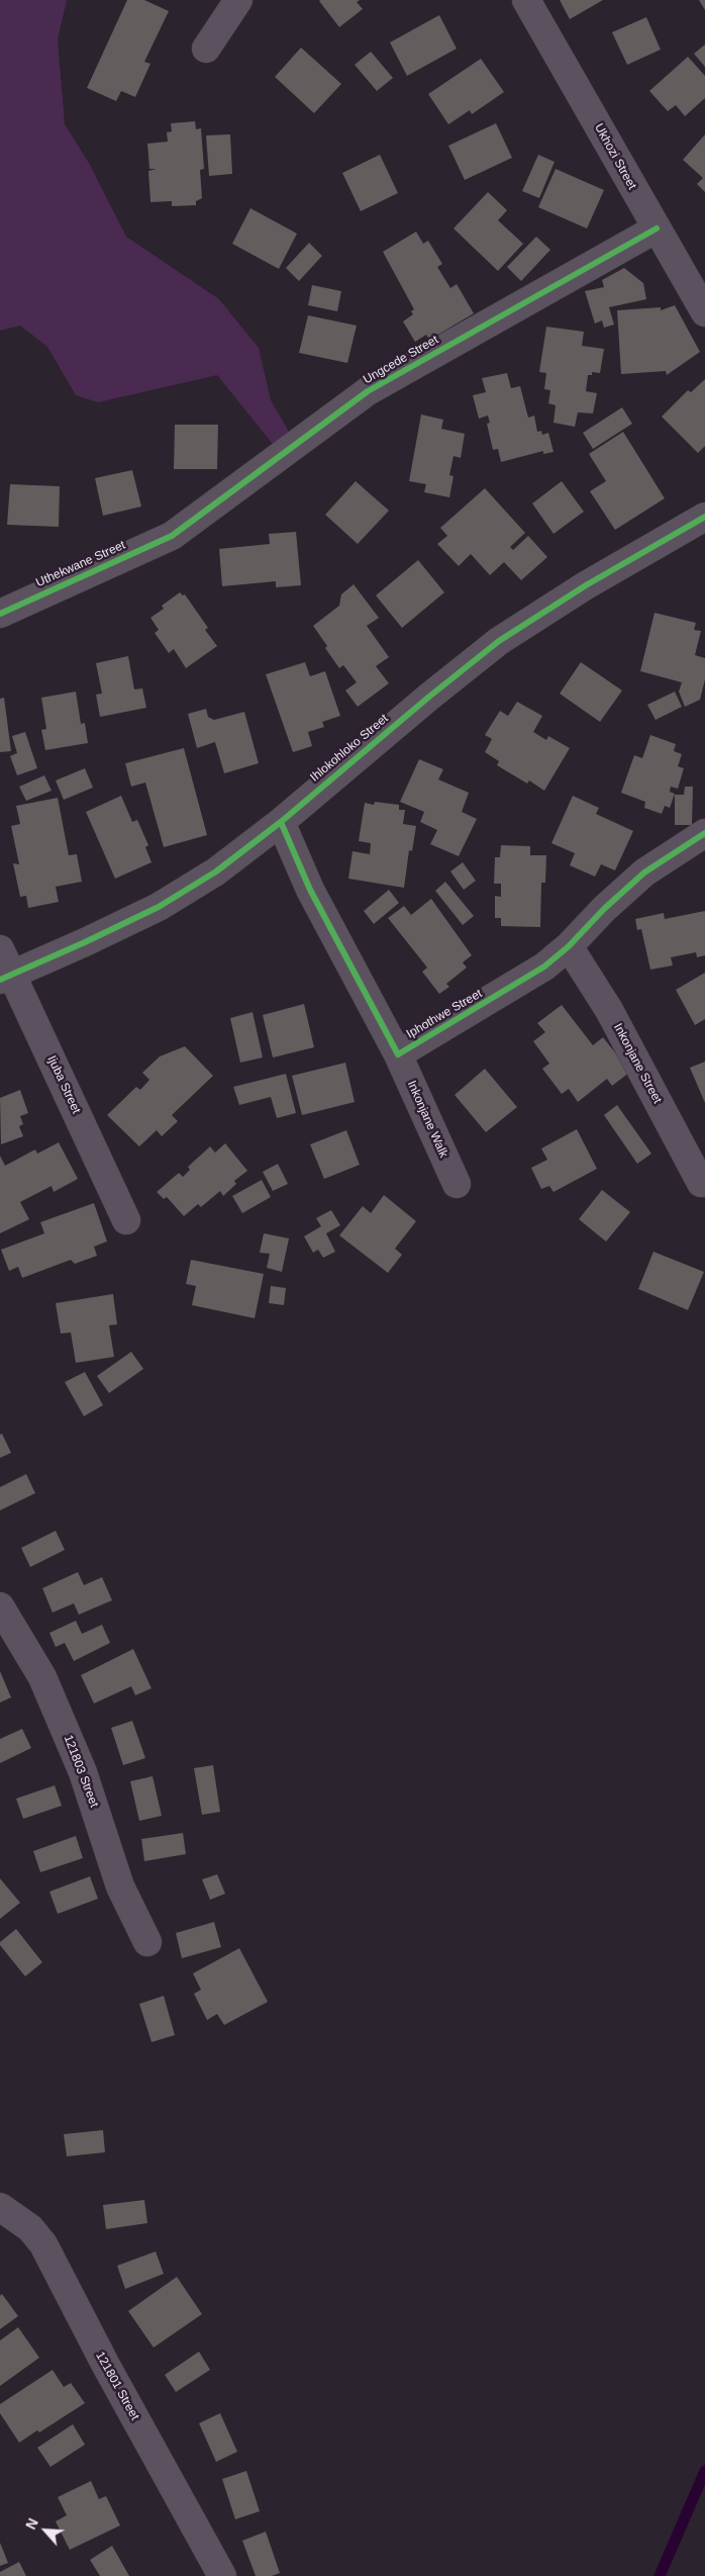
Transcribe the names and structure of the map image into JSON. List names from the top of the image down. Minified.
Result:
{"streets":{"street":["Ukhozi Street","Ungcede Street","Uthekwane Street","Ihlokohloko Street","Iphothwe Street","Inkonjane Street","Ijuba Street","Inkonjane Walk","121803 Street","121801 Street"]},"crossings":[["Ukhozi Street","Ungcede Street"],["Ungcede Street","Uthekwane Street"],["Ihlokohloko Street","Iphothwe Street"],["Ihlokohloko Street","Ijuba Street"],["Iphothwe Street","Inkonjane Street"],["Iphothwe Street","Inkonjane Walk"]],"north":"top left"}
